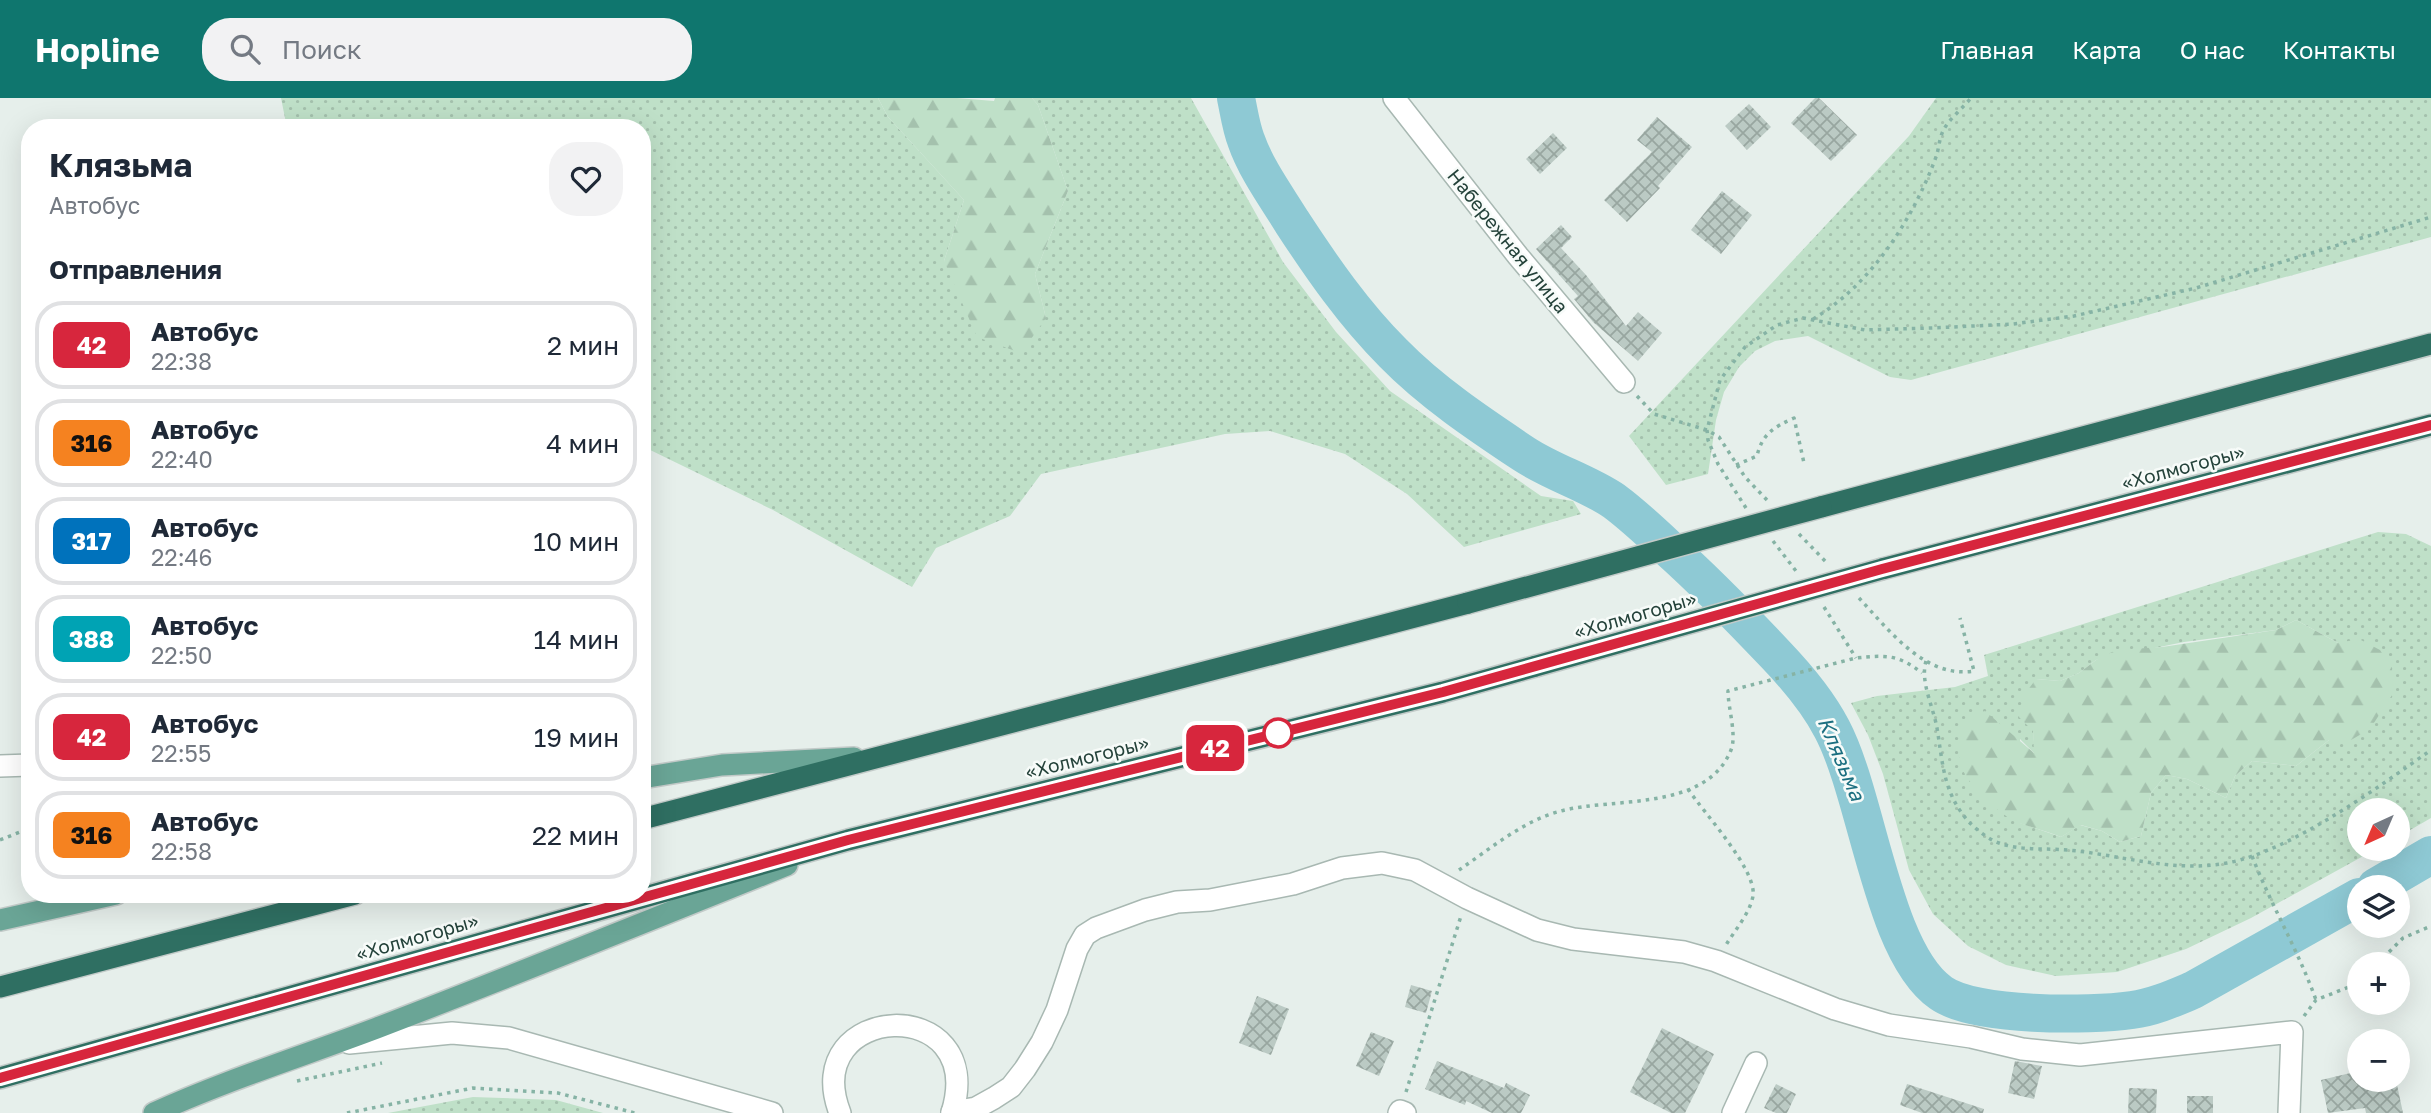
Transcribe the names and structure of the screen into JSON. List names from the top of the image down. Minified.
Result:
{"streets":{"highway":["«Холмогоры»"],"street":["Набережная улица"]},"water":["Клязьма"],"lines":["bus line 42"],"north":"bottom left","page":{"header":"Hopline","search":"Поиск","nav":["Главная","Карта","О нас","Контакты"],"on_map":"42","heading":[["Клязьма","Автобус"],"Отправления"],"list":[{"mark":"42","name":"Автобус","note":"22:38","value":"2 мин"},{"mark":"316","name":"Автобус","note":"22:40","value":"4 мин"},{"mark":"317","name":"Автобус","note":"22:46","value":"10 мин"},{"mark":"388","name":"Автобус","note":"22:50","value":"14 мин"},{"mark":"42","name":"Автобус","note":"22:55","value":"19 мин"},{"mark":"316","name":"Автобус","note":"22:58","value":"22 мин"}],"map_buttons":["+","−"]}}
